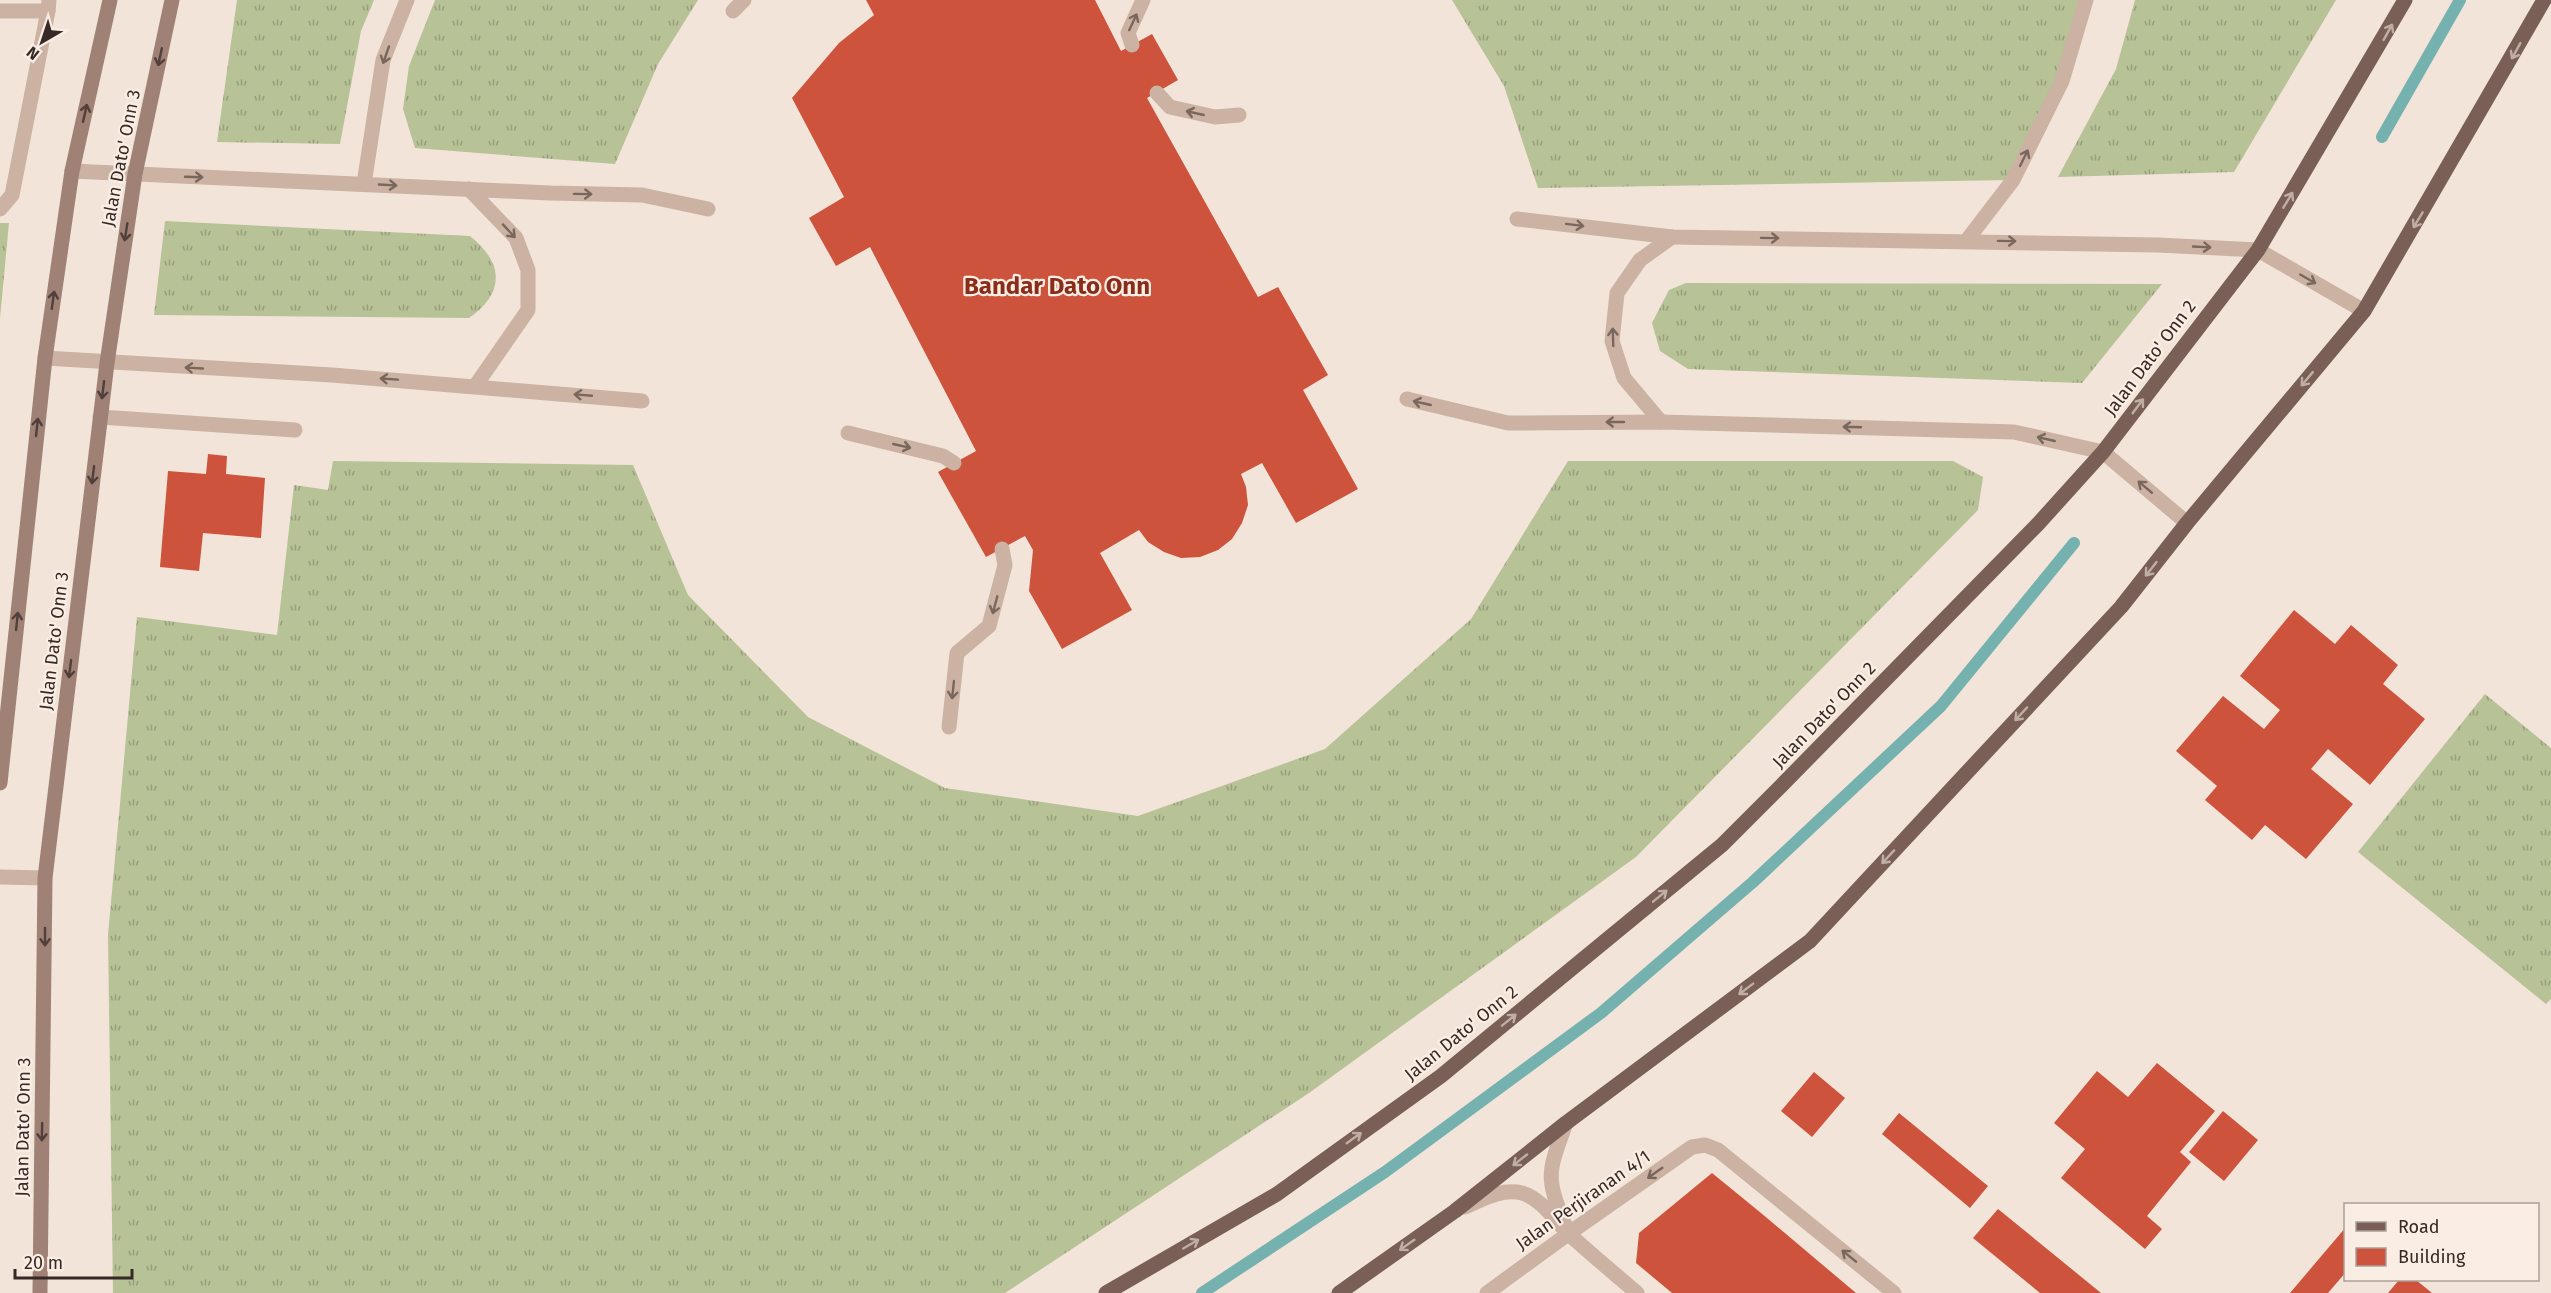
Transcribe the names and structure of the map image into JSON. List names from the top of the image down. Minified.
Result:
{"streets":{"main road":["Jalan Dato' Onn 3","Jalan Dato' Onn 2"],"street":["Jalan Perjiranan 4/1"]},"one_way":["Jalan Perjiranan 4/1"],"districts":["Bandar Dato Onn"],"legend":["Road","Building"],"scale_bar":"20 m","north":"bottom left"}
